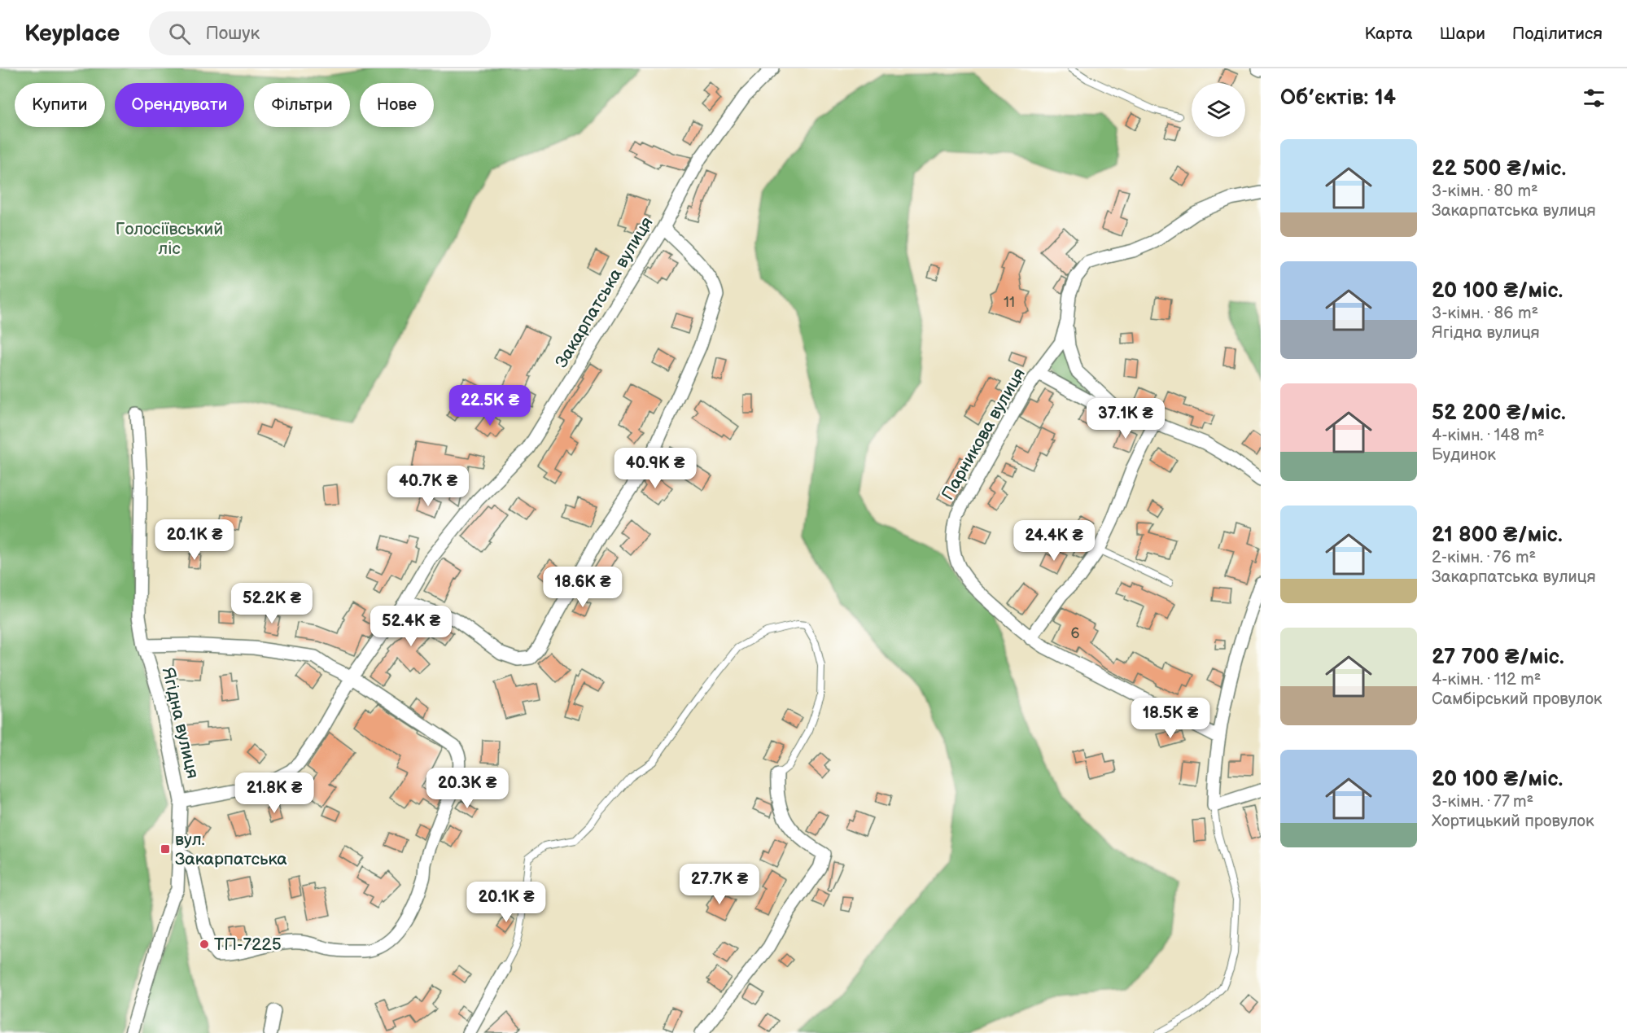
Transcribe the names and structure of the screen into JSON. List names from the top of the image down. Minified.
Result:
{"streets":{"street":["Закарпатська вулиця","Парникова вулиця","Ягідна вулиця"]},"crossings":[["Закарпатська вулиця","Ягідна вулиця"]],"parks":["Голосіївський ліс"],"places":{"transit":["вул. Закарпатська"],"other":["ТП-7225"]},"house_numbers":["11","6"],"page":{"header":"Keyplace","search":"Пошук","nav":["Карта","Шари","Поділитися"],"heading":"Об’єктів: 14","chip":["Купити","Орендувати","Фільтри","Нове"],"list":[{"name":"22 500 ₴/міс.","note":"3-кімн. · 80 m² · Закарпатська вулиця"},{"name":"20 100 ₴/міс.","note":"3-кімн. · 86 m² · Ягідна вулиця"},{"name":"52 200 ₴/міс.","note":"4-кімн. · 148 m² · Будинок"},{"name":"21 800 ₴/міс.","note":"2-кімн. · 76 m² · Закарпатська вулиця"},{"name":"27 700 ₴/міс.","note":"4-кімн. · 112 m² · Самбірський провулок"},{"name":"20 100 ₴/міс.","note":"3-кімн. · 77 m² · Хортицький провулок"}],"price":["22.5K ₴","37.1K ₴","40.9K ₴","40.7K ₴","20.1K ₴","24.4K ₴","18.6K ₴","52.2K ₴","52.4K ₴","18.5K ₴","20.3K ₴","21.8K ₴","27.7K ₴","20.1K ₴"]}}
